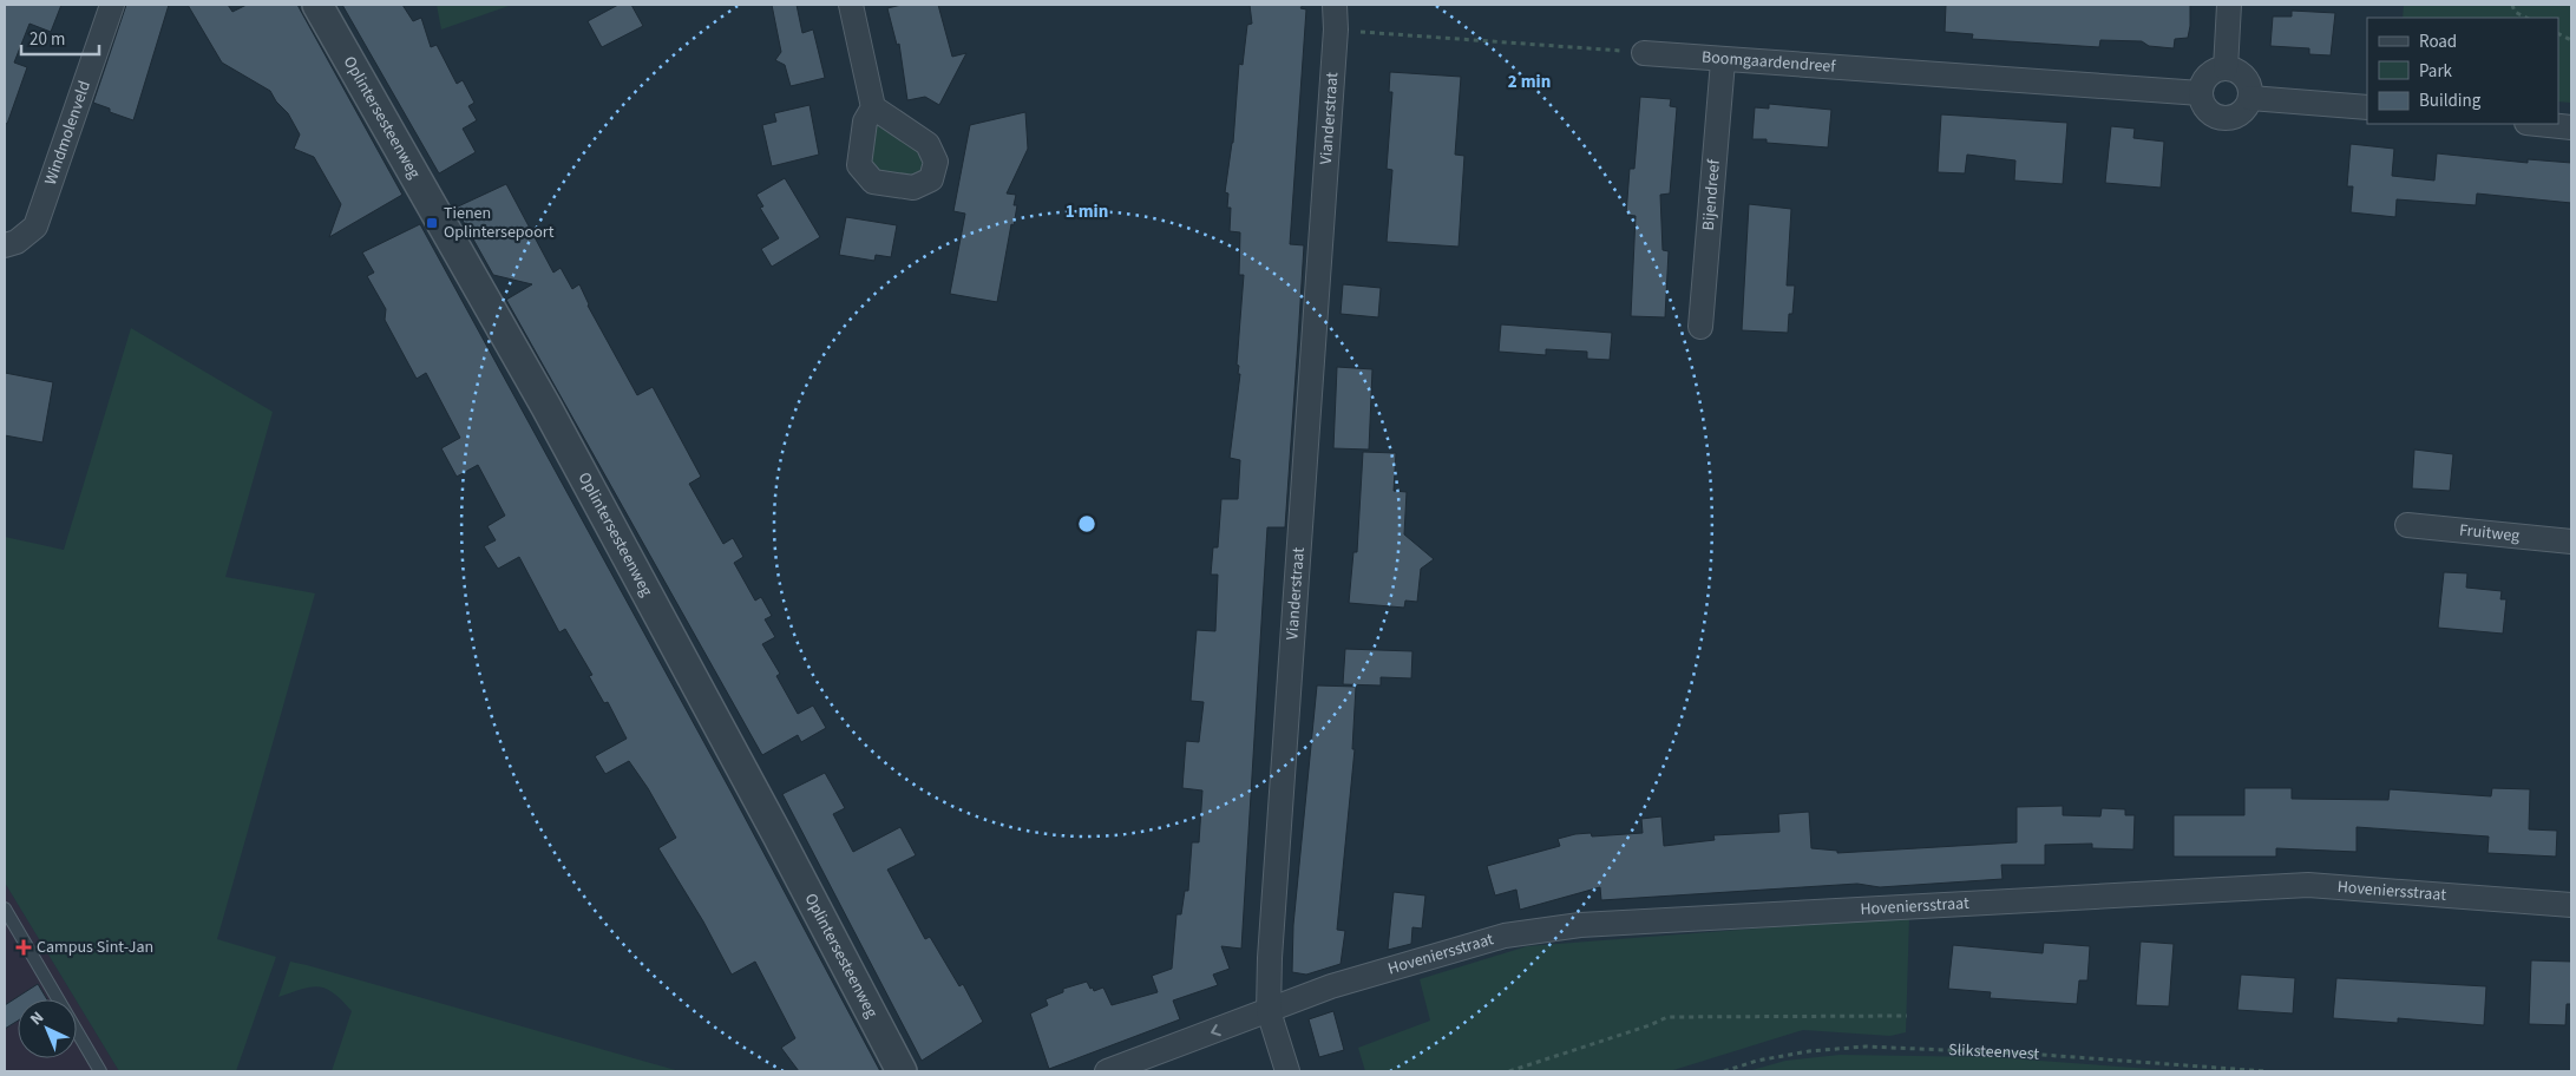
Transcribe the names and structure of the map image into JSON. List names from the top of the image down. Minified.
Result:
{"streets":{"street":["Boomgaardendreef","Vianderstraat","Oplintersesteenweg","Windmolenveld","Bijendreef","Fruitweg","Hoveniersstraat"],"path":["Sliksteenvest"]},"crossings":[["Boomgaardendreef","Bijendreef"],["Vianderstraat","Hoveniersstraat"]],"places":{"transit":["Tienen Oplintersepoort"],"health":["Campus Sint-Jan"]},"legend":["Road","Park","Building"],"scale_bar":"20 m","north":"top left","rings":["2 min","1 min"]}
